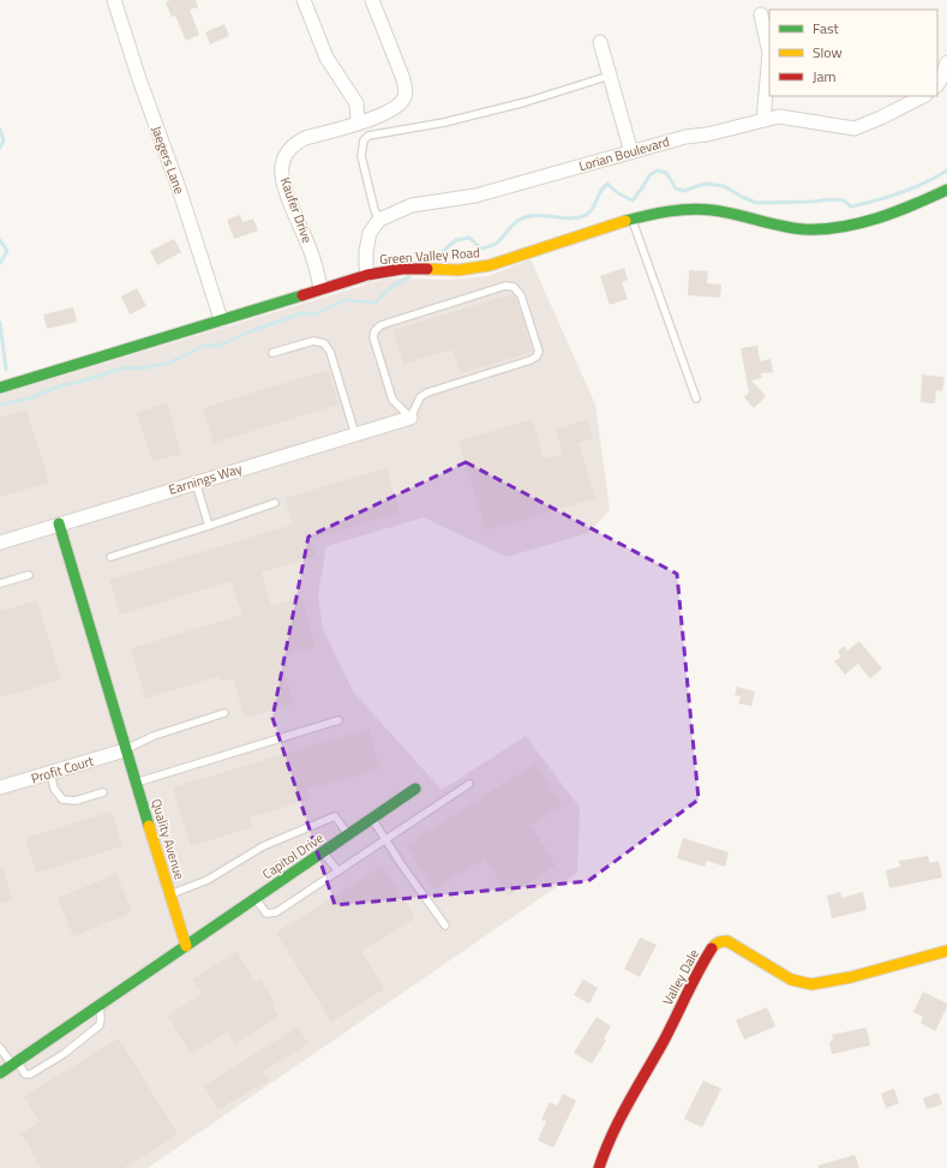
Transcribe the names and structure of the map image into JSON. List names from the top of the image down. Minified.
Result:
{"streets":{"street":["Lorian Boulevard","Jaegers Lane","Kaufer Drive","Green Valley Road","Earnings Way","Profit Court","Quality Avenue","Capitol Drive","Valley Dale"]},"crossings":[["Jaegers Lane","Green Valley Road"],["Kaufer Drive","Green Valley Road"],["Earnings Way","Quality Avenue"],["Profit Court","Quality Avenue"],["Quality Avenue","Capitol Drive"]],"legend":["Fast","Slow","Jam"]}
